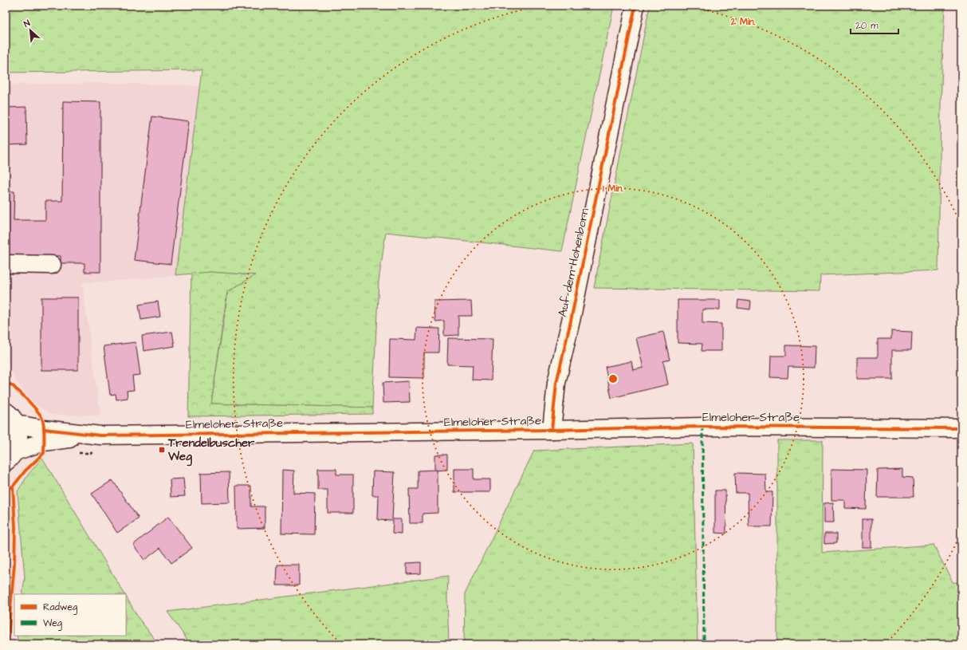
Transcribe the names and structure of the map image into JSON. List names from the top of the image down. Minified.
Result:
{"streets":{"street":["Auf dem Hohenborn","Elmeloher Straße"]},"crossings":[["Auf dem Hohenborn","Elmeloher Straße"]],"places":{"transit":["Trendelbuscher Weg"]},"legend":["Radweg","Weg"],"scale_bar":"20 m","north":"top left","rings":["2 Min.","1 Min."]}
